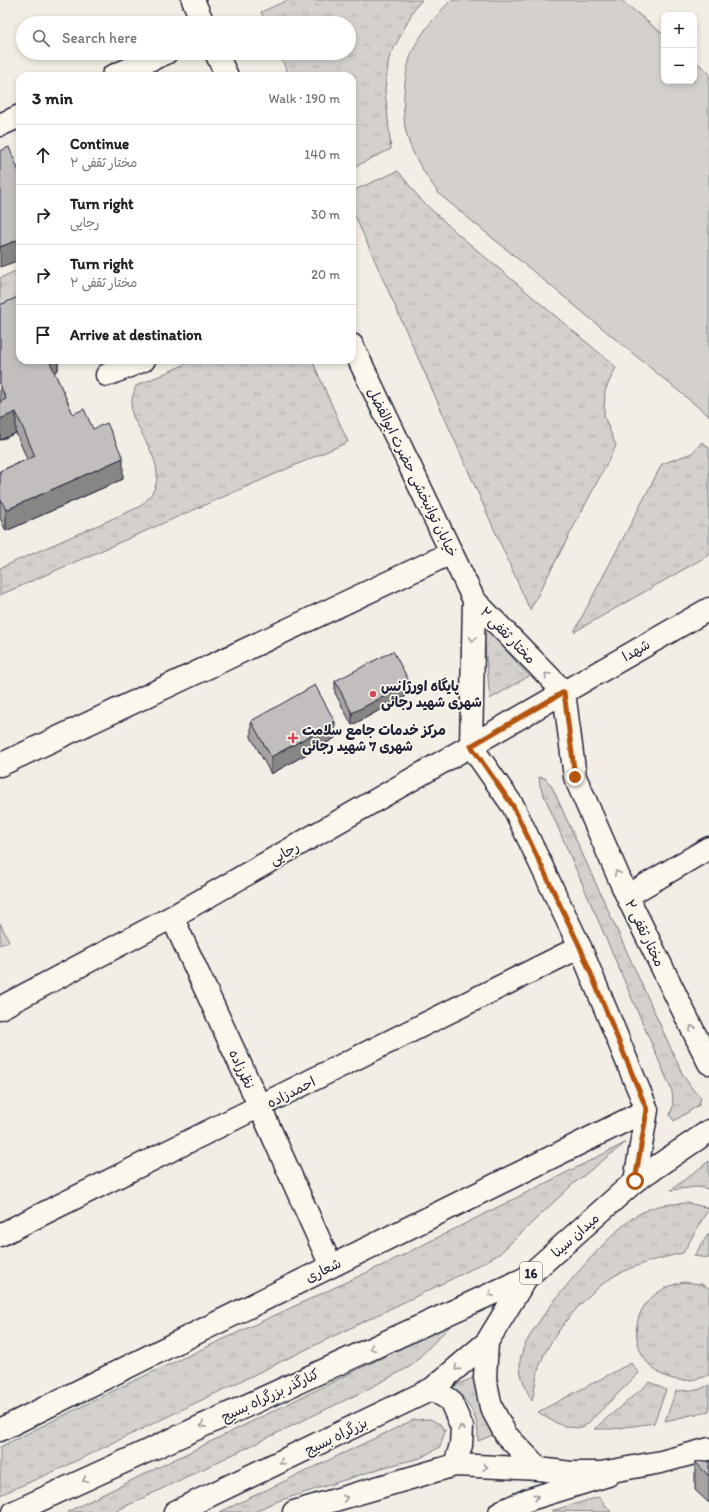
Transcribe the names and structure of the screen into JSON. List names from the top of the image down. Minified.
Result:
{"streets":{"main road":["خیابان توانبخشی حضرت ابوالفضل","مختار ثقفی ۲","شهدا","رجایی","نظرزاده","احمدزاده","میدان سینا","شعاری","16","کنارگذر بزرگراه بسیج","بزرگراه بسیج"]},"crossings":[["خیابان توانبخشی حضرت ابوالفضل","مختار ثقفی ۲"],["مختار ثقفی ۲","شهدا"],["مختار ثقفی ۲","رجایی"],["شهدا","رجایی"],["رجایی","نظرزاده"],["نظرزاده","احمدزاده"],["نظرزاده","شعاری"],["میدان سینا","کنارگذر بزرگراه بسیج"],["میدان سینا","بزرگراه بسیج"]],"places":{"other":["پایگاه اورژانس شهری شهید رجائی"],"health":["مرکز خدمات جامع سلامت شهری 7 شهید رجائی"]},"page":{"map_buttons":["+","−"],"search":"Search here","heading":["3 min","Walk · 190 m"],"list":[["Continue","مختار ثقفی ۲","140 m"],["Turn right","رجایی","30 m"],["Turn right","مختار ثقفی ۲","20 m"],"Arrive at destination"]}}
